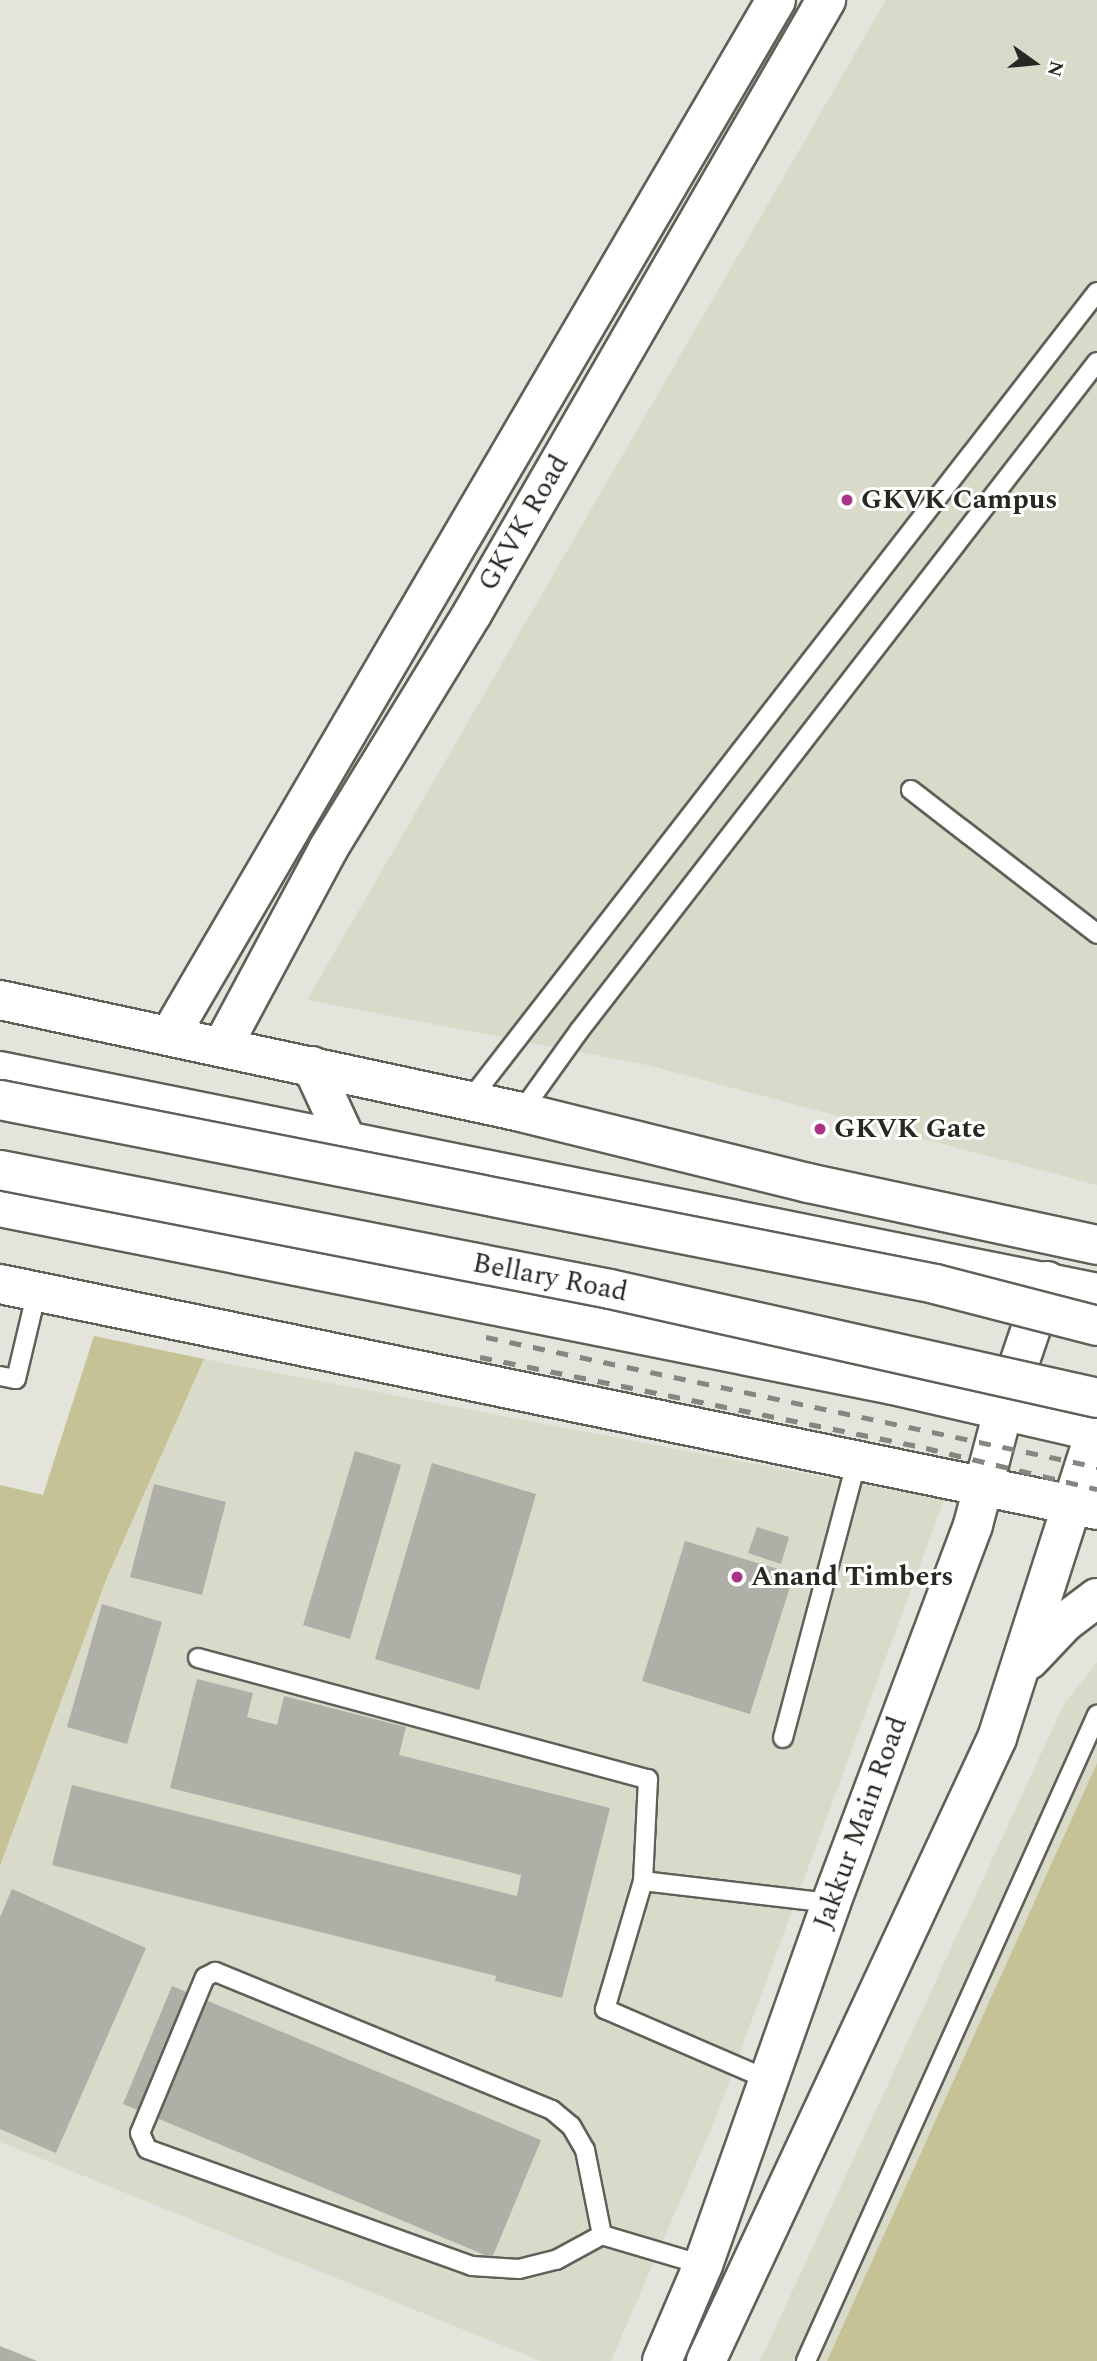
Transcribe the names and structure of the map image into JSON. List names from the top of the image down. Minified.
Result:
{"streets":{"main road":["GKVK Road","Bellary Road","Jakkur Main Road"]},"crossings":[["Bellary Road","Jakkur Main Road"]],"places":["GKVK Campus","GKVK Gate","Anand Timbers"],"north":"right"}
